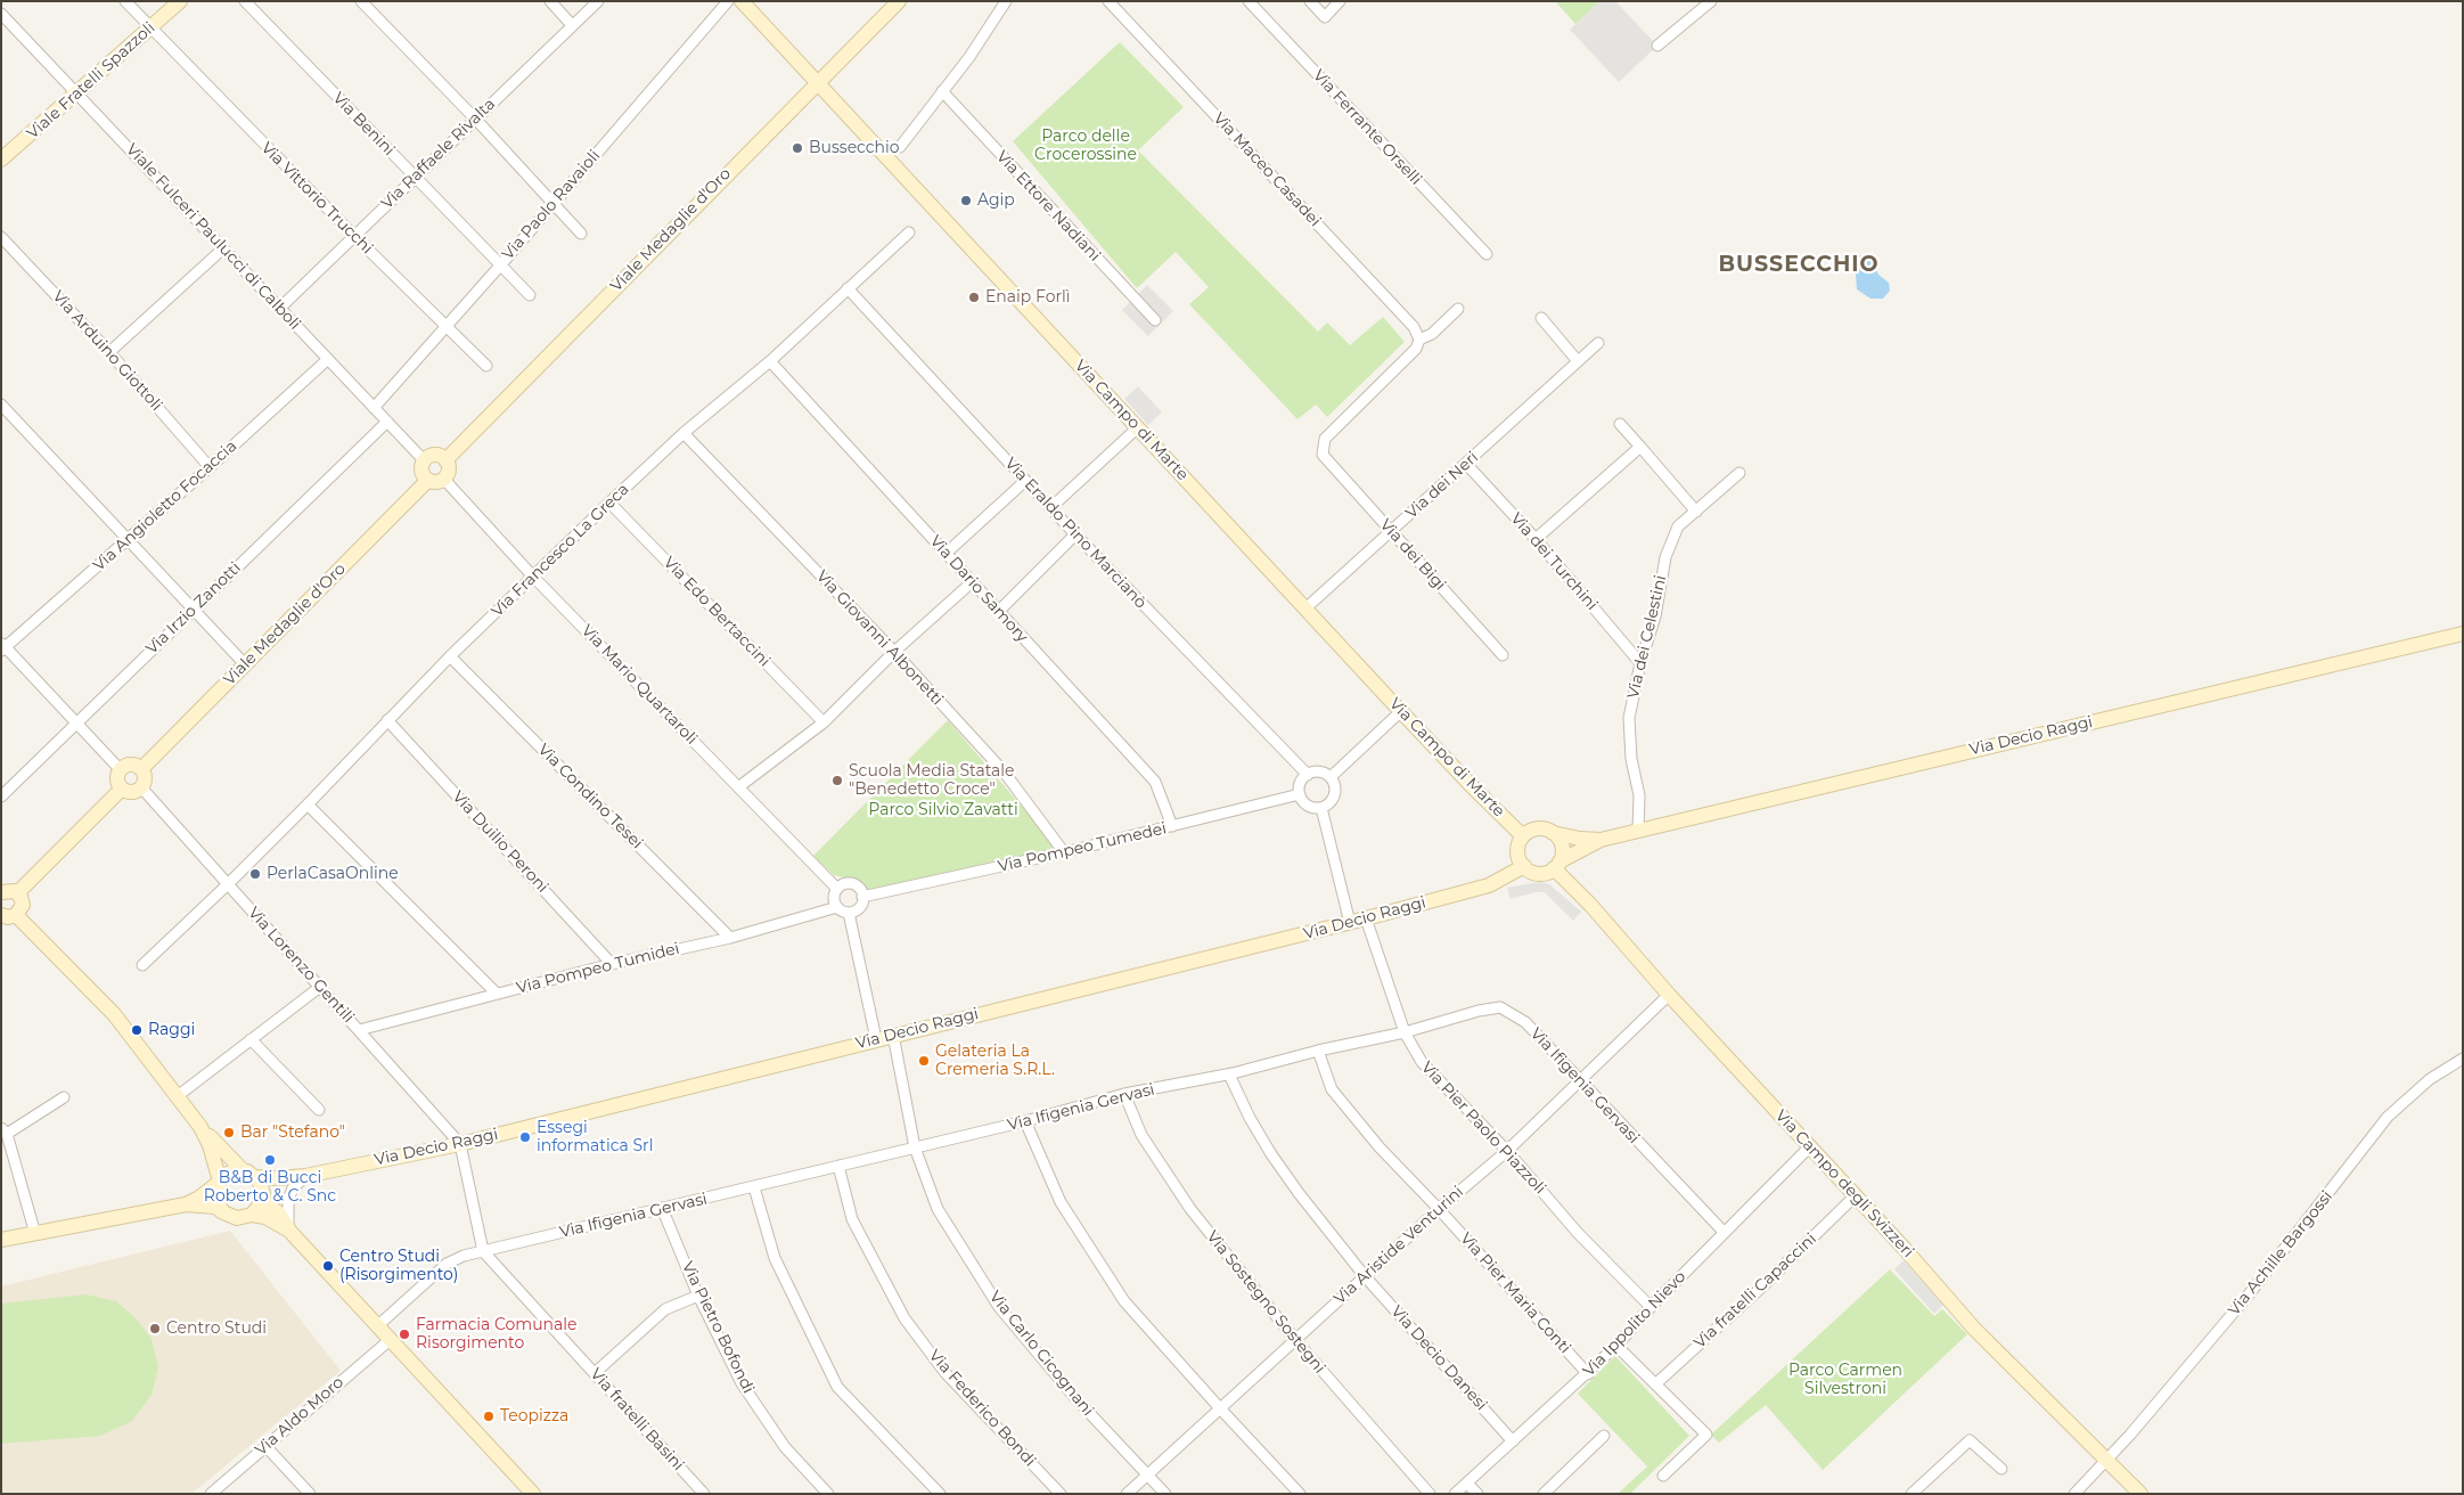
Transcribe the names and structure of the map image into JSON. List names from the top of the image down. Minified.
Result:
{"streets":{"main road":["Viale Fratelli Spazzoli","Viale Medaglie d'Oro","Via Campo di Marte","Via Decio Raggi","Via Campo degli Svizzeri"],"street":["Via Benini","Via Ferrante Orselli","Via Raffaele Rivalta","Via Maceo Casadei","Via Vittorio Trucchi","Via Paolo Ravaioli","Via Ettore Nadiani","Viale Fulceri Paulucci di Calboli","Via Arduino Giottoli","Via dei Neri","Via Angioletto Focaccia","Via Eraldo Pino Marcianò","Via Francesco La Greca","Via dei Bigi","Via dei Turchini","Via Dario Samory","Via Irzio Zanotti","Via Edo Bertaccini","Via dei Celestini","Via Giovanni Albonetti","Via Mario Quartaroli","Via Condino Tesei","Via Duilio Peroni","Via Pompeo Tumedei","Via Lorenzo Gentili","Via Pompeo Tumidei","Via Ifigenia Gervasi","Via Pier Paolo Piazzoli","Via Aristide Venturini","Via Achille Bargossi","Via fratelli Capaccini","Via Pier Maria Conti","Via Sostegno Sostegni","Via Ippolito Nievo","Via Pietro Bofondi","Via Carlo Cicognani","Via Decio Danesi","Via Federico Bondi","Via Aldo Moro","Via fratelli Basini"]},"crossings":[["Viale Fratelli Spazzoli","Via Vittorio Trucchi"],["Viale Fratelli Spazzoli","Viale Fulceri Paulucci di Calboli"],["Via Benini","Via Raffaele Rivalta"],["Via Benini","Via Paolo Ravaioli"],["Via Raffaele Rivalta","Via Vittorio Trucchi"],["Via Raffaele Rivalta","Viale Fulceri Paulucci di Calboli"],["Via Maceo Casadei","Via dei Bigi"],["Via Vittorio Trucchi","Via Paolo Ravaioli"],["Via Paolo Ravaioli","Viale Fulceri Paulucci di Calboli"],["Viale Medaglie d'Oro","Viale Fulceri Paulucci di Calboli"],["Viale Medaglie d'Oro","Via Campo di Marte"],["Viale Medaglie d'Oro","Via Mario Quartaroli"],["Viale Medaglie d'Oro","Via Lorenzo Gentili"],["Viale Fulceri Paulucci di Calboli","Via Angioletto Focaccia"],["Viale Fulceri Paulucci di Calboli","Via Irzio Zanotti"],["Viale Fulceri Paulucci di Calboli","Via Mario Quartaroli"],["Via Arduino Giottoli","Via Angioletto Focaccia"],["Via Campo di Marte","Via dei Neri"],["Via Campo di Marte","Via Decio Raggi"],["Via Campo di Marte","Via Campo degli Svizzeri"],["Via dei Neri","Via dei Bigi"],["Via dei Neri","Via dei Turchini"],["Via Eraldo Pino Marcianò","Via Francesco La Greca"],["Via Eraldo Pino Marcianò","Via Pompeo Tumedei"],["Via Francesco La Greca","Via Dario Samory"],["Via Francesco La Greca","Via Edo Bertaccini"],["Via Francesco La Greca","Via Giovanni Albonetti"],["Via Francesco La Greca","Via Mario Quartaroli"],["Via Francesco La Greca","Via Condino Tesei"],["Via Francesco La Greca","Via Duilio Peroni"],["Via Francesco La Greca","Via Lorenzo Gentili"],["Via dei Turchini","Via dei Celestini"],["Via Dario Samory","Via Pompeo Tumedei"],["Via dei Celestini","Via Decio Raggi"],["Via Giovanni Albonetti","Via Pompeo Tumedei"],["Via Mario Quartaroli","Via Pompeo Tumedei"],["Via Mario Quartaroli","Via Pompeo Tumidei"],["Via Decio Raggi","Via Lorenzo Gentili"],["Via Decio Raggi","Via Pier Paolo Piazzoli"],["Via Decio Raggi","Via Campo degli Svizzeri"],["Via Decio Raggi","Via Carlo Cicognani"],["Via Condino Tesei","Via Pompeo Tumidei"],["Via Duilio Peroni","Via Pompeo Tumidei"],["Via Pompeo Tumedei","Via Pompeo Tumidei"],["Via Lorenzo Gentili","Via Pompeo Tumidei"],["Via Ifigenia Gervasi","Via Pier Paolo Piazzoli"],["Via Ifigenia Gervasi","Via Aristide Venturini"],["Via Ifigenia Gervasi","Via Pier Maria Conti"],["Via Ifigenia Gervasi","Via Sostegno Sostegni"],["Via Ifigenia Gervasi","Via Ippolito Nievo"],["Via Ifigenia Gervasi","Via Pietro Bofondi"],["Via Ifigenia Gervasi","Via Carlo Cicognani"],["Via Ifigenia Gervasi","Via Decio Danesi"],["Via Ifigenia Gervasi","Via Federico Bondi"],["Via Ifigenia Gervasi","Via fratelli Basini"],["Via Pier Paolo Piazzoli","Via Aristide Venturini"],["Via Pier Paolo Piazzoli","Via Ippolito Nievo"],["Via Campo degli Svizzeri","Via Aristide Venturini"],["Via Campo degli Svizzeri","Via Achille Bargossi"],["Via Campo degli Svizzeri","Via fratelli Capaccini"],["Via Campo degli Svizzeri","Via Ippolito Nievo"],["Via Aristide Venturini","Via Pier Maria Conti"],["Via Aristide Venturini","Via Sostegno Sostegni"],["Via Aristide Venturini","Via Carlo Cicognani"],["Via Aristide Venturini","Via Decio Danesi"],["Via Pier Maria Conti","Via Ippolito Nievo"],["Via Ippolito Nievo","Via Decio Danesi"]],"districts":["BUSSECCHIO"],"parks":["Parco delle Crocerossine","Parco Silvio Zavatti","Parco Carmen Silvestroni"],"places":["Bussecchio","Agip","Enaip Forlì","Scuola Media Statale \"Benedetto Croce\"","PerlaCasaOnline","Raggi","Gelateria La Cremeria S.R.L.","Bar \"Stefano\"","Essegi informatica Srl","B&B di Bucci Roberto & C. Snc","Centro Studi (Risorgimento)","Centro Studi","Farmacia Comunale Risorgimento","Teopizza"]}
